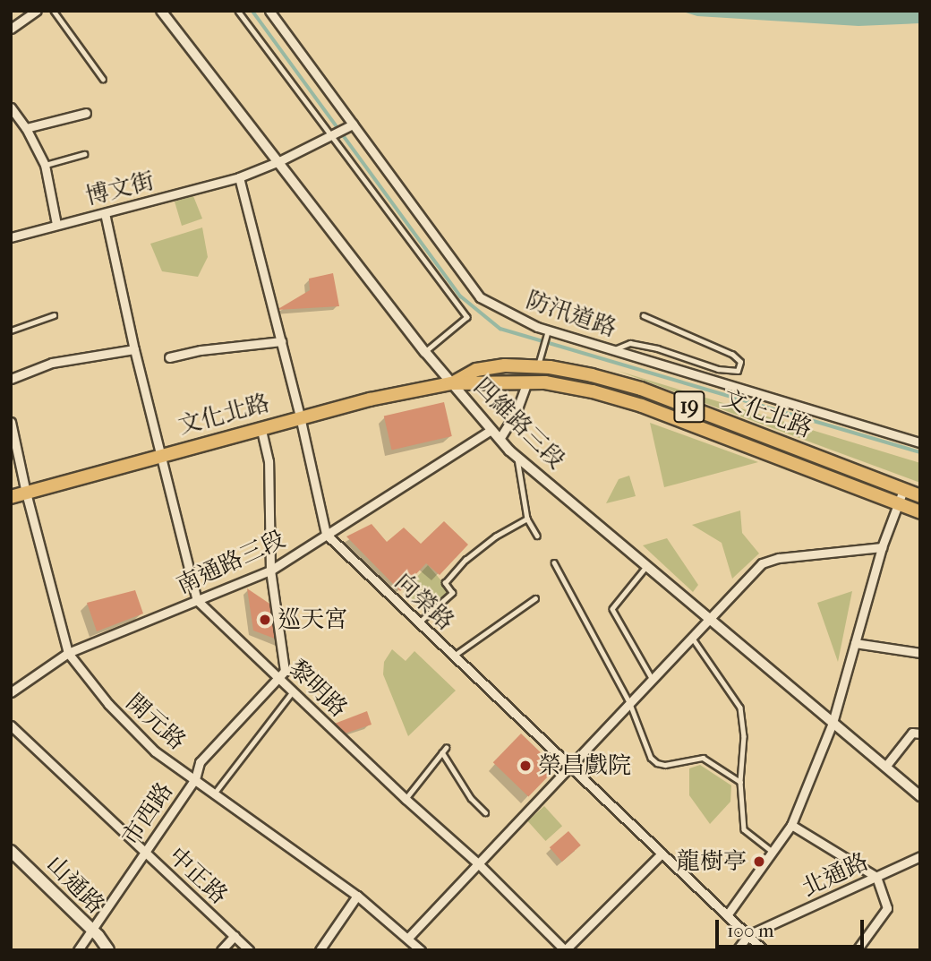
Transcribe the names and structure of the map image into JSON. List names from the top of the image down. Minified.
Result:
{"streets":{"main road":["19","文化北路","山通路"],"street":["博文街","防汛道路","四維路三段","南通路三段","向榮路","黎明路","開元路","市西路","北通路","中正路"]},"crossings":[["博文街","防汛道路"],["博文街","四維路三段"],["文化北路","四維路三段"],["文化北路","開元路"],["四維路三段","南通路三段"],["南通路三段","向榮路"],["南通路三段","黎明路"],["南通路三段","開元路"],["向榮路","北通路"],["黎明路","市西路"],["開元路","市西路"],["市西路","中正路"],["市西路","山通路"]],"places":["巡天宮","榮昌戲院","龍樹亭"],"scale_bar":"100 m"}
